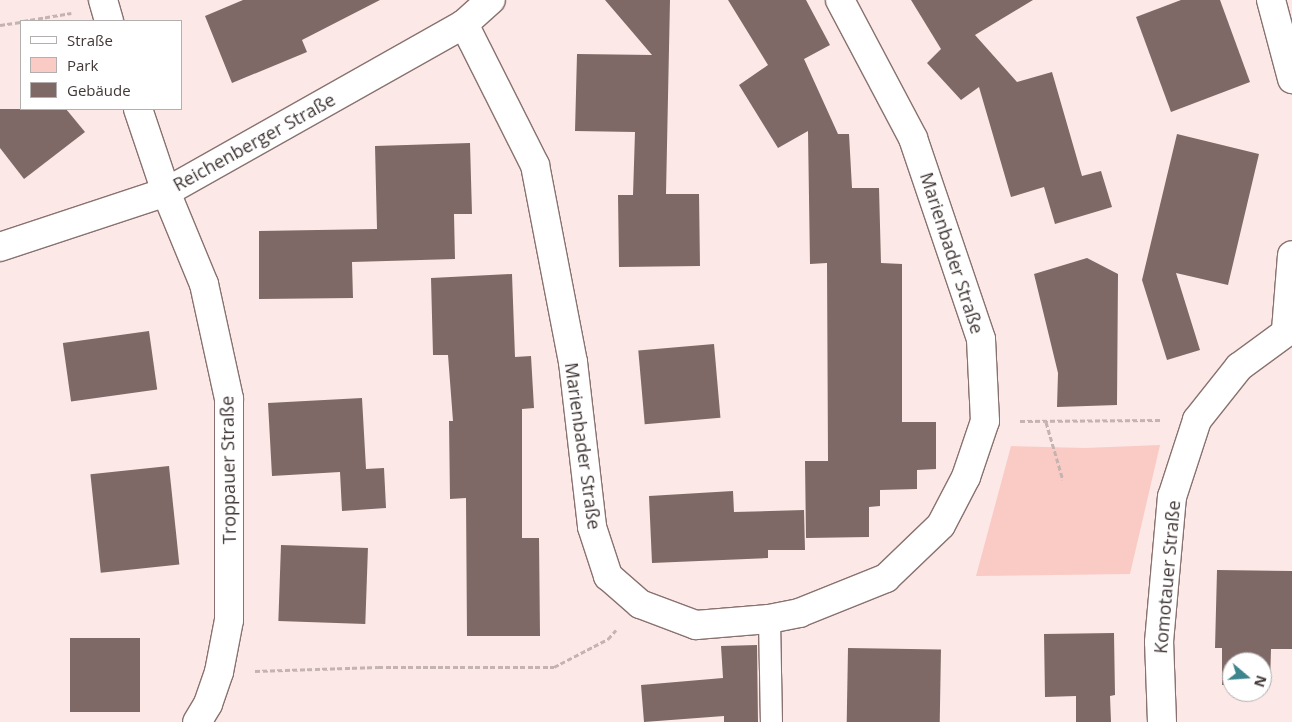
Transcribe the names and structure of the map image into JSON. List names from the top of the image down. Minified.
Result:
{"streets":{"street":["Reichenberger Straße","Marienbader Straße","Troppauer Straße","Komotauer Straße"]},"crossings":[["Reichenberger Straße","Marienbader Straße"],["Reichenberger Straße","Troppauer Straße"]],"legend":["Straße","Park","Gebäude"],"north":"right"}
